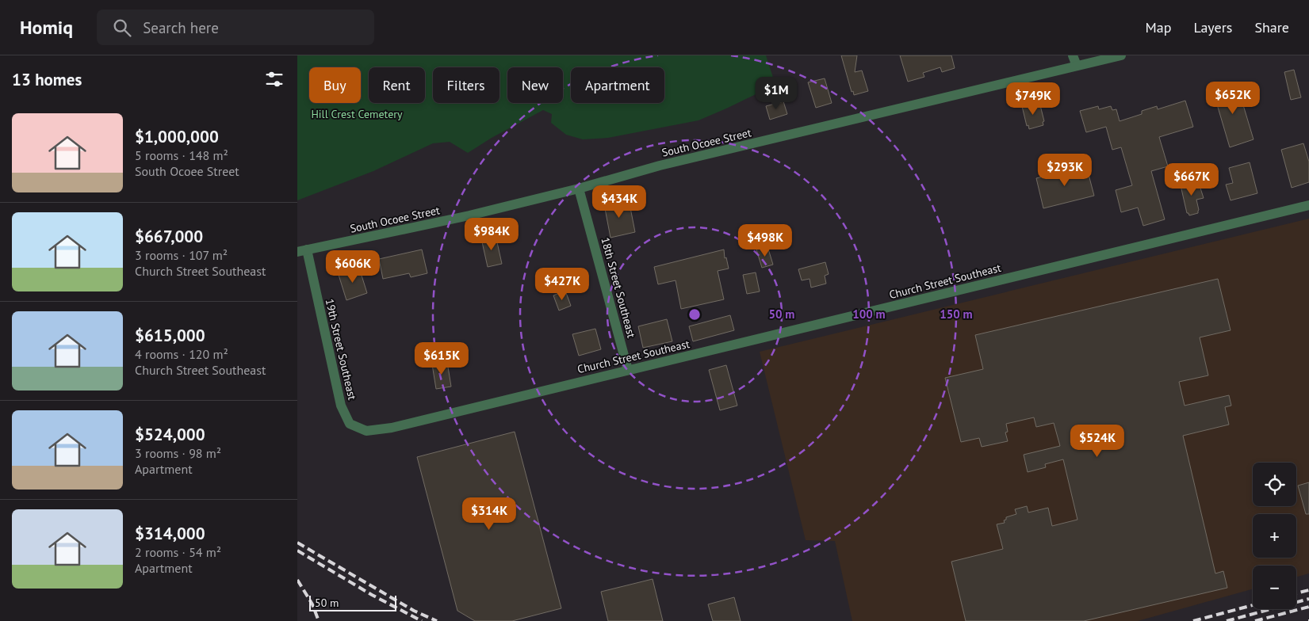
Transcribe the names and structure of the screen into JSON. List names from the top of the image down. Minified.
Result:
{"streets":{"street":["South Ocoee Street","Church Street Southeast","18th Street Southeast","19th Street Southeast"]},"crossings":[["South Ocoee Street","18th Street Southeast"],["South Ocoee Street","19th Street Southeast"],["Church Street Southeast","18th Street Southeast"],["Church Street Southeast","19th Street Southeast"]],"parks":["Hill Crest Cemetery"],"scale_bar":"50 m","page":{"header":"Homiq","search":"Search here","nav":["Map","Layers","Share"],"heading":"13 homes","chip":["Buy","Rent","Filters","New","Apartment"],"price":["$1M","$652K","$749K","$293K","$667K","$434K","$984K","$498K","$606K","$427K","$615K","$524K","$314K"],"list":[{"name":"$1,000,000","note":"5 rooms · 148 m² · South Ocoee Street"},{"name":"$667,000","note":"3 rooms · 107 m² · Church Street Southeast"},{"name":"$615,000","note":"4 rooms · 120 m² · Church Street Southeast"},{"name":"$524,000","note":"3 rooms · 98 m² · Apartment"},{"name":"$314,000","note":"2 rooms · 54 m² · Apartment"}],"map_buttons":["+","−"],"scale":"50 m"},"rings":["50 m","100 m","150 m"]}
